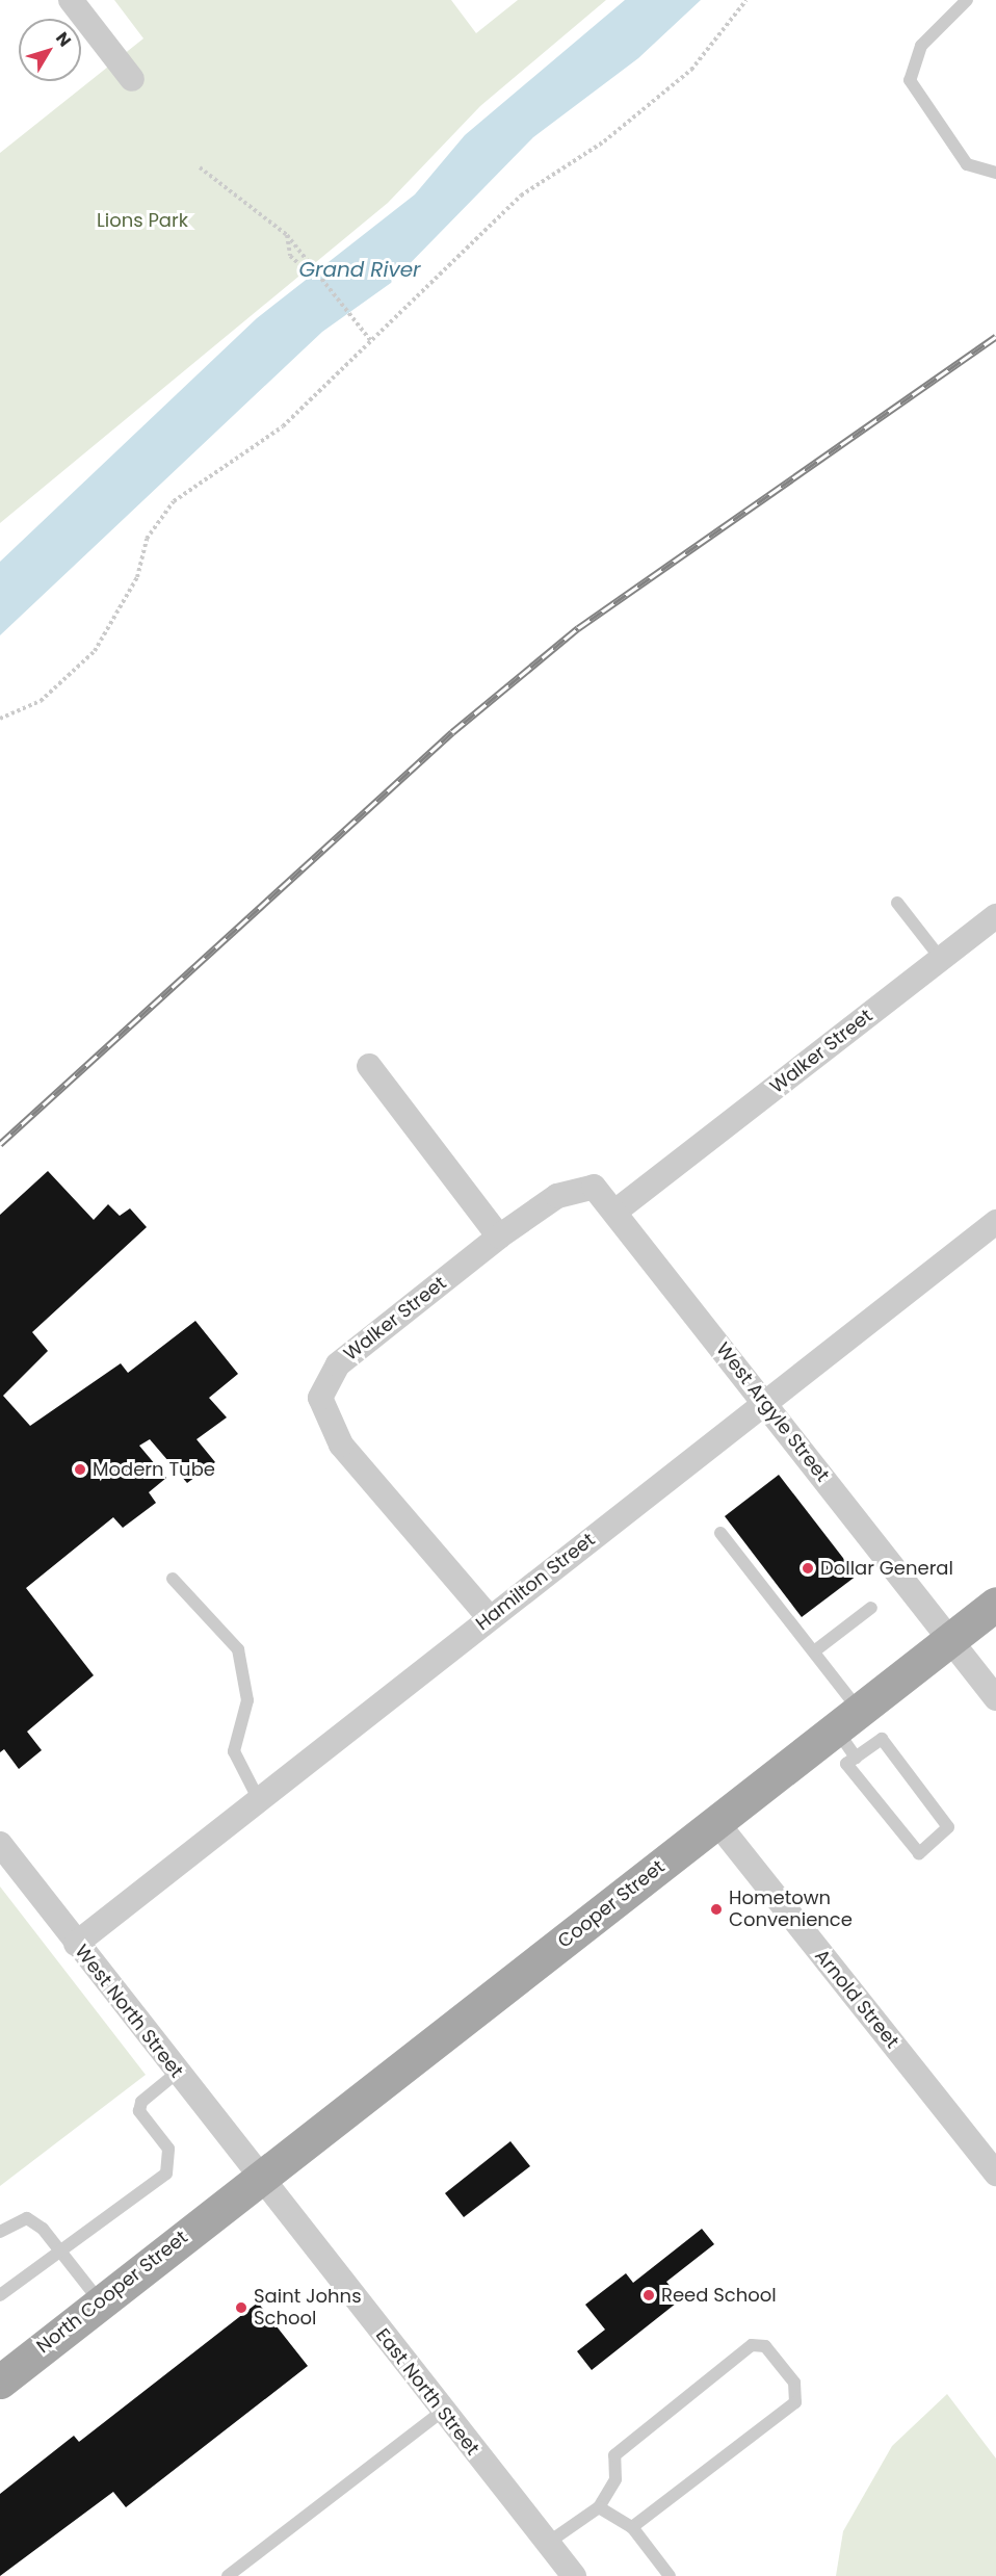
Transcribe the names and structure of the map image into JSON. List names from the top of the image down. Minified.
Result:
{"streets":{"main road":["Cooper Street","North Cooper Street"],"street":["Walker Street","West Argyle Street","Hamilton Street","Arnold Street","West North Street","East North Street"]},"crossings":[["Walker Street","West Argyle Street"],["Walker Street","Hamilton Street"],["West Argyle Street","Hamilton Street"],["West Argyle Street","Cooper Street"],["Hamilton Street","West North Street"],["Cooper Street","Arnold Street"],["Cooper Street","West North Street"],["Cooper Street","North Cooper Street"],["Cooper Street","East North Street"],["West North Street","East North Street"]],"water":["Grand River"],"parks":["Lions Park"],"places":["Modern Tube","Dollar General","Hometown Convenience","Reed School","Saint Johns School"],"north":"top right"}
